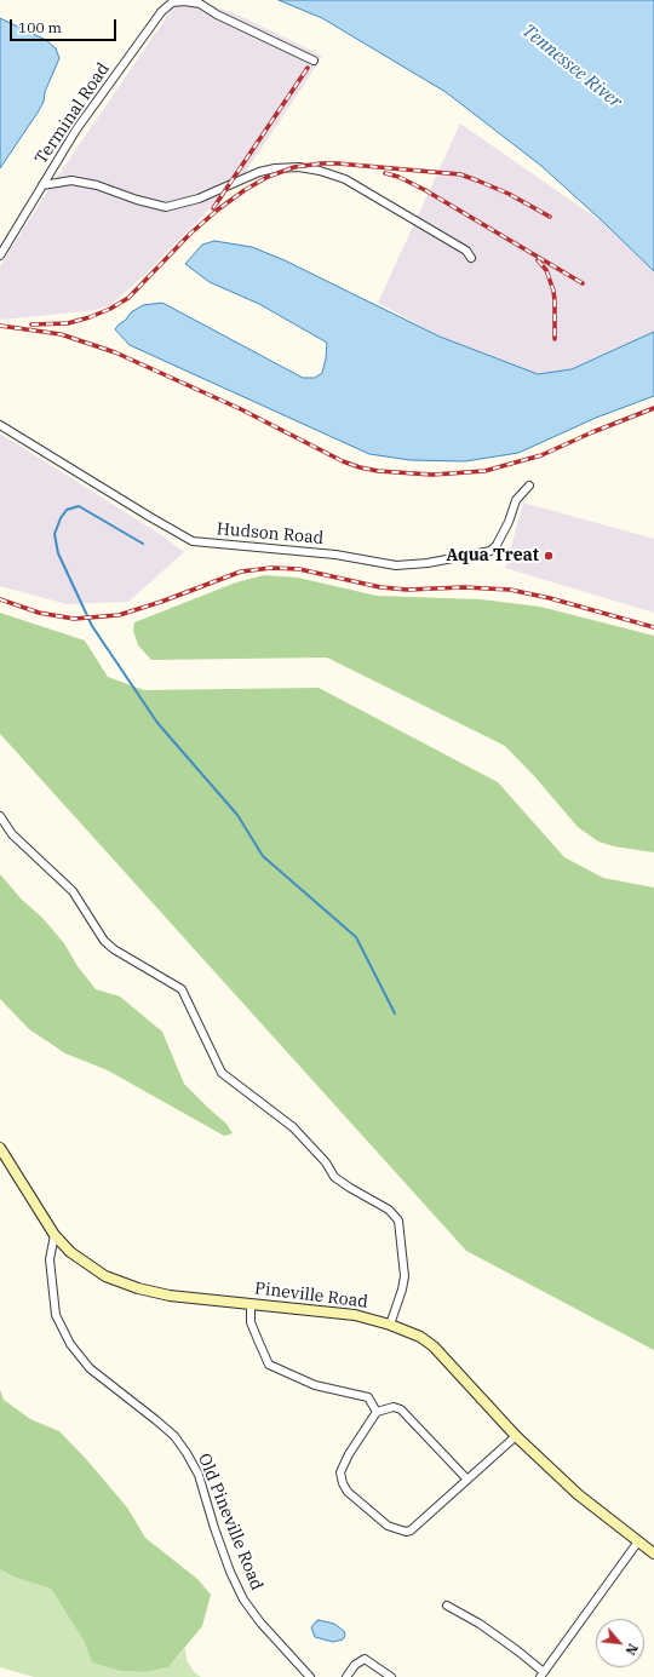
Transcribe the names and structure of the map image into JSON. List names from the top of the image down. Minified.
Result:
{"streets":{"main road":["Pineville Road"],"street":["Terminal Road","Hudson Road","Old Pineville Road"]},"crossings":[["Pineville Road","Old Pineville Road"]],"water":["Tennessee River"],"places":["Aqua Treat"],"scale_bar":"100 m","north":"bottom right"}
